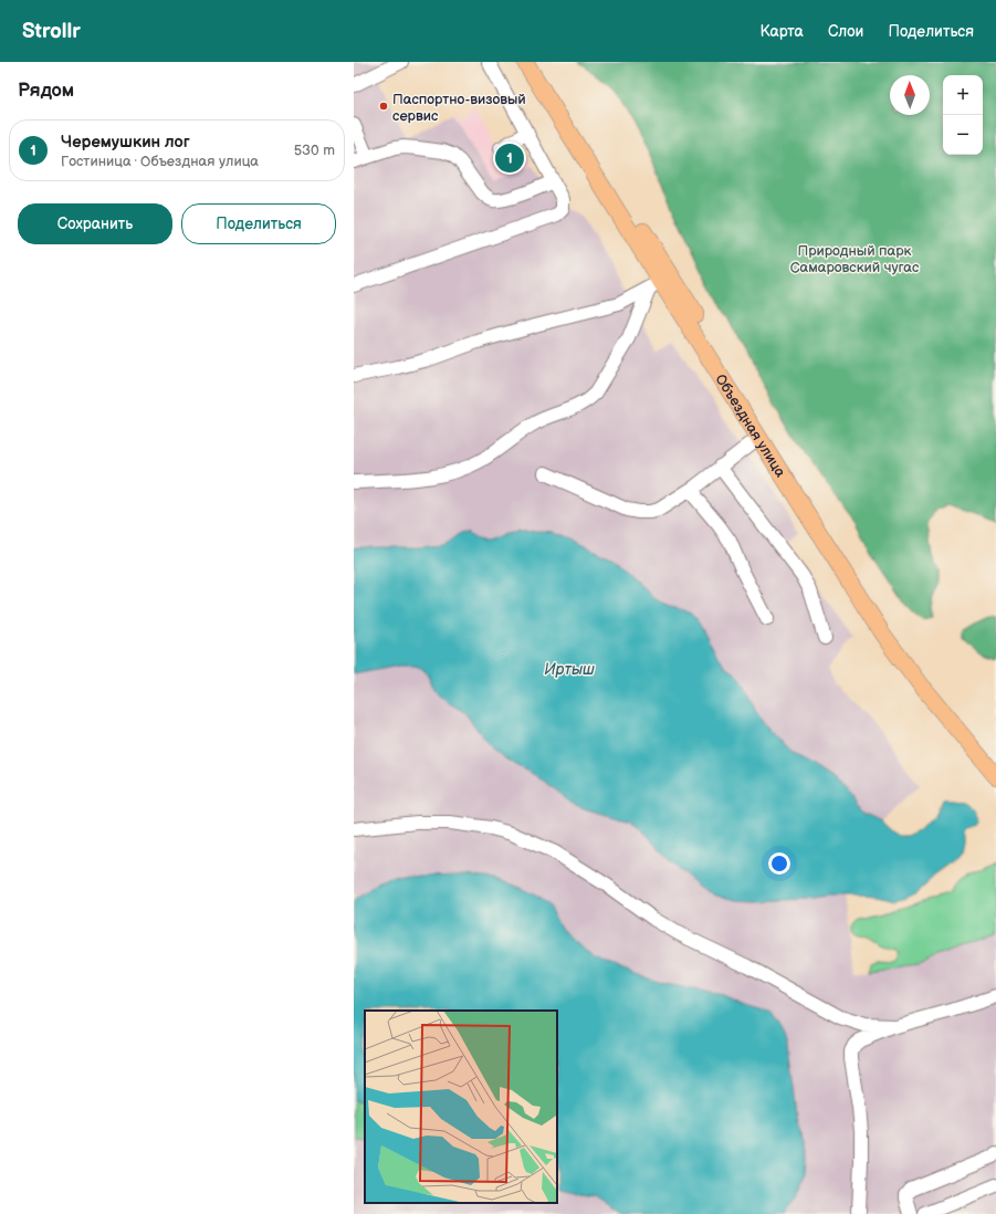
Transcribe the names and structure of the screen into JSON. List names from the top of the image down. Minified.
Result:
{"streets":{"main road":["Объездная улица"]},"water":["Иртыш"],"parks":["Природный парк Самаровский чугас"],"places":["Паспортно-визовый сервис"],"north":"top","page":{"header":"Strollr","nav":["Карта","Слои","Поделиться"],"heading":"Рядом","map_buttons":["+","−"],"list":[{"mark":"1","name":"Черемушкин лог","note":"Гостиница · Объездная улица","value":"530 m"}],"pins":"1","buttons":["Сохранить","Поделиться"]}}
